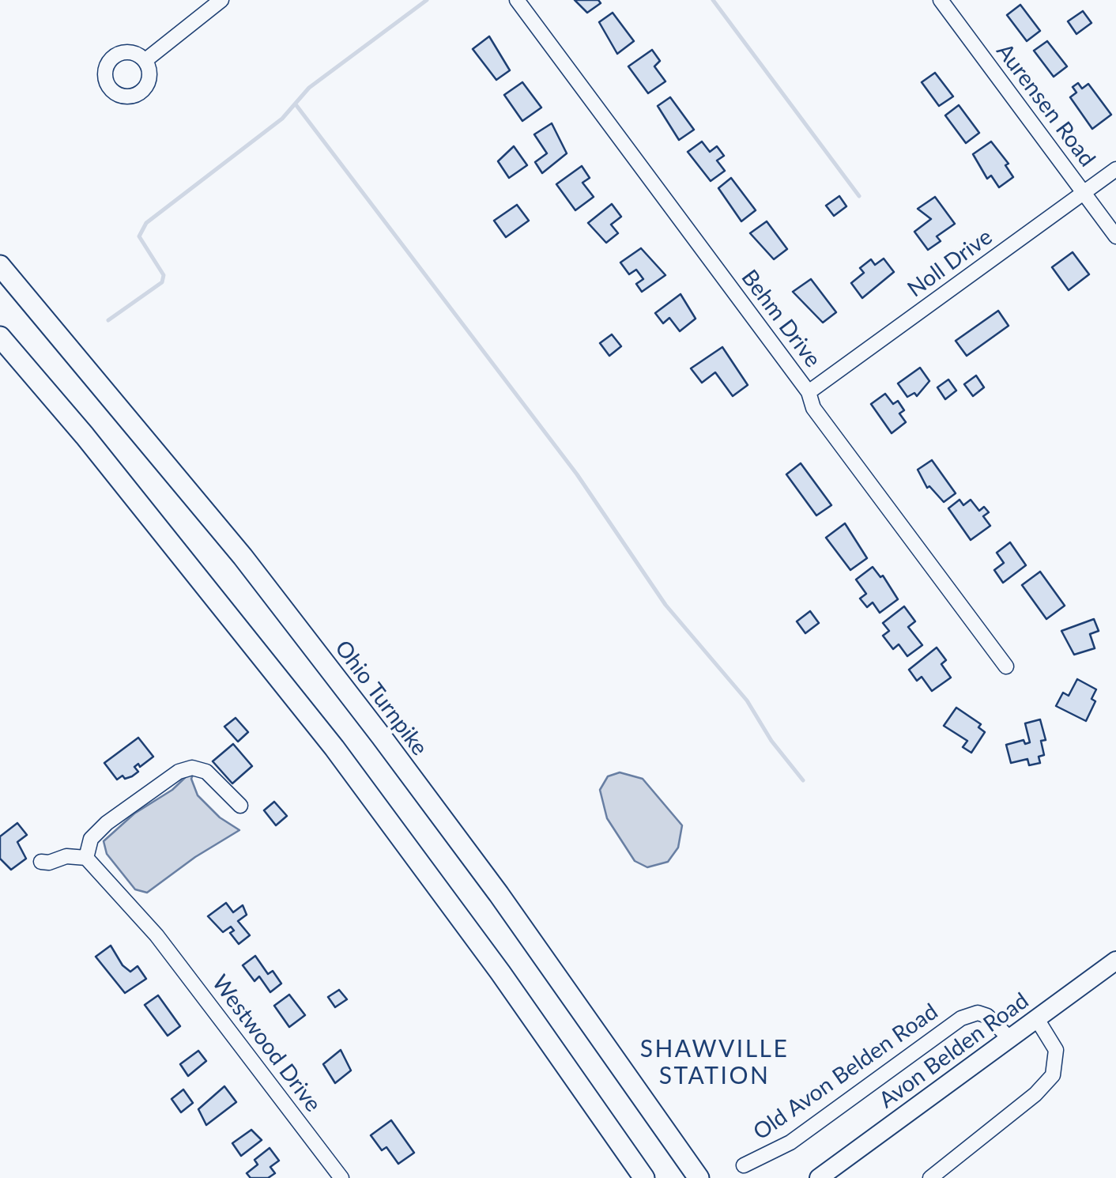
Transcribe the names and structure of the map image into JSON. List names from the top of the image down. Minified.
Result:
{"streets":{"highway":["Ohio Turnpike"],"main road":["Avon Belden Road"],"street":["Aurensen Road","Noll Drive","Behm Drive","Westwood Drive","Old Avon Belden Road"]},"crossings":[["Aurensen Road","Noll Drive"],["Noll Drive","Behm Drive"],["Avon Belden Road","Old Avon Belden Road"]],"districts":["SHAWVILLE STATION"]}
